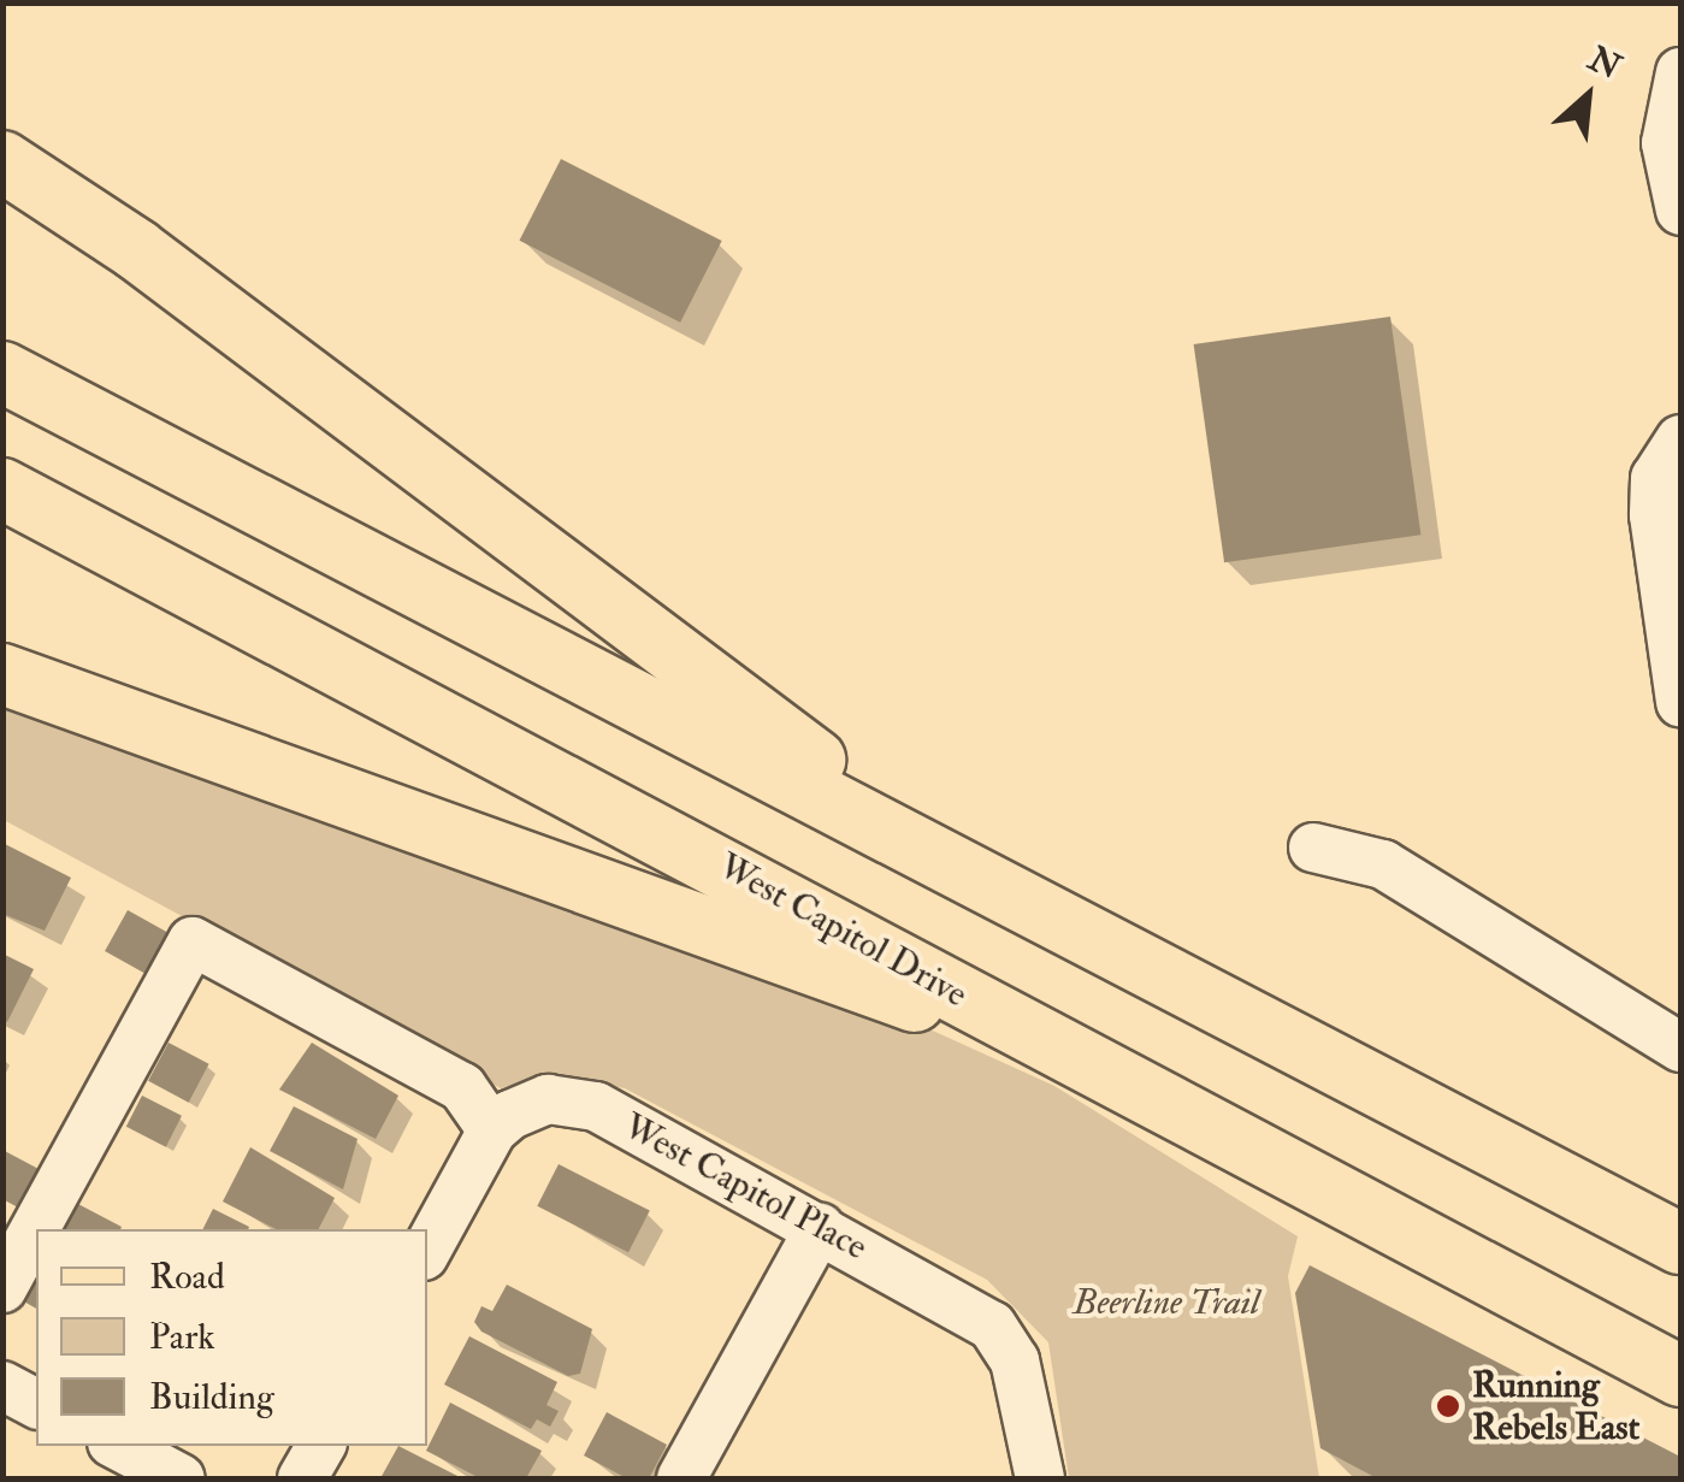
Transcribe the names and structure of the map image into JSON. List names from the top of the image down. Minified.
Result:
{"streets":{"main road":["West Capitol Drive"],"street":["West Capitol Place"]},"parks":["Beerline Trail"],"places":["Running Rebels East"],"legend":["Road","Park","Building"],"north":"top right"}
